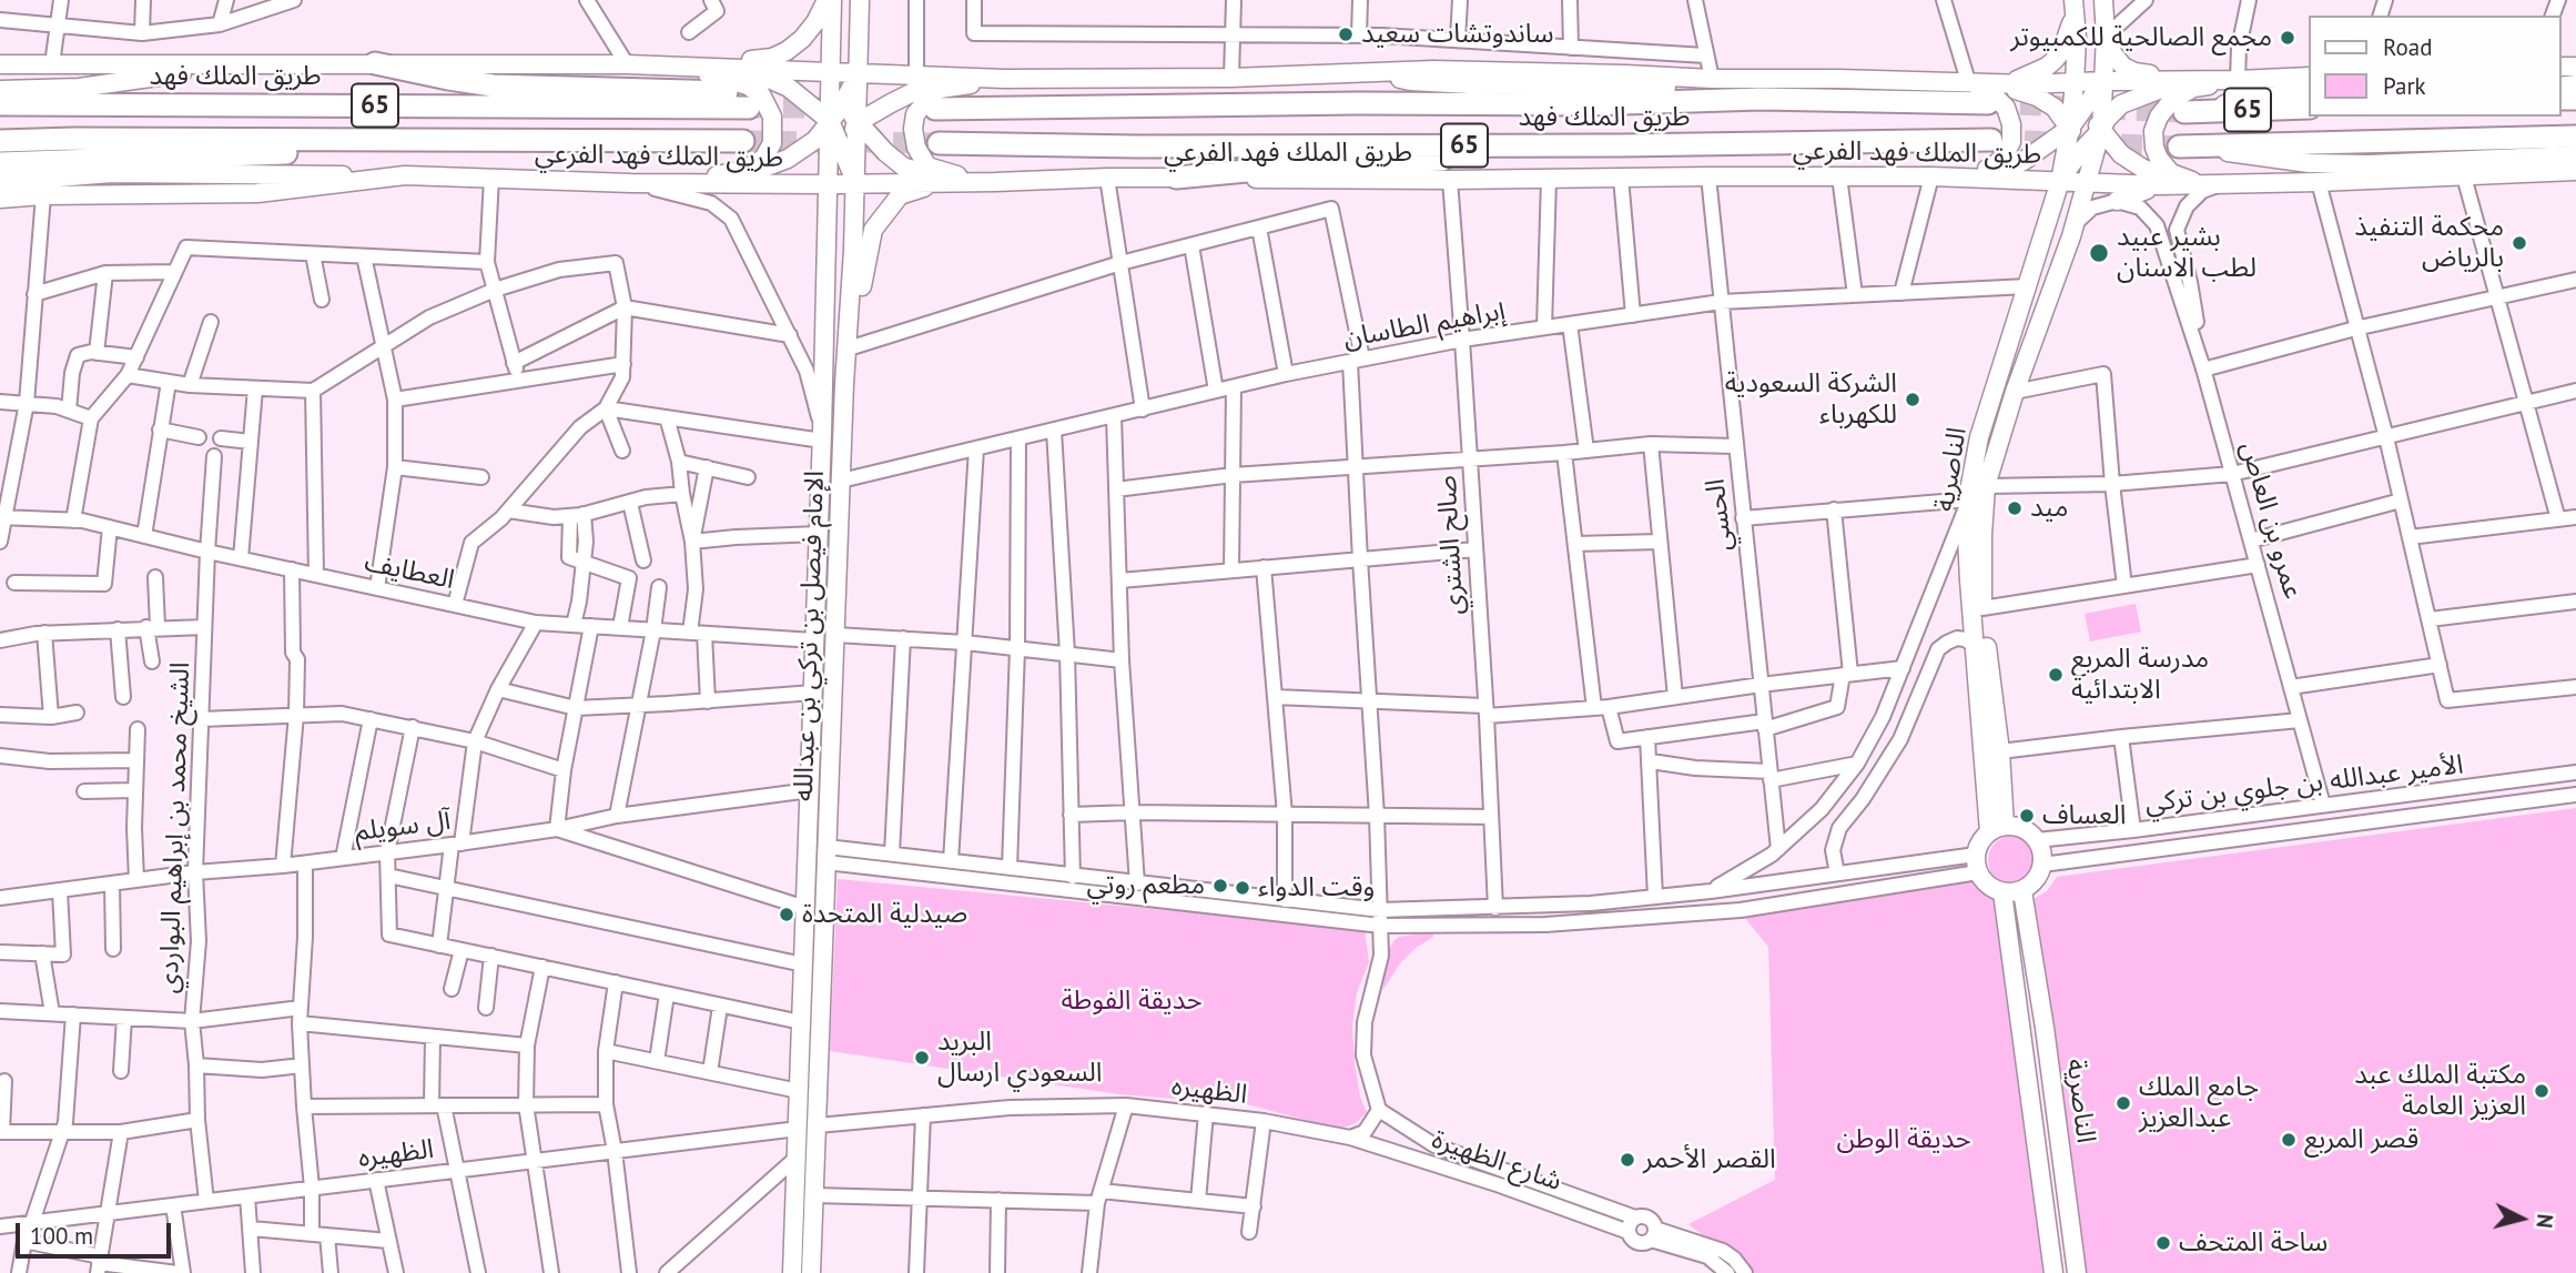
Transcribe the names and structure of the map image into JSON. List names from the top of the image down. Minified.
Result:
{"streets":{"highway":["طريق الملك فهد","65"],"main road":["طريق الملك فهد الفرعي","الناصرية","الإمام فيصل بن تركي بن عبدالله"],"street":["إبراهيم الطاسان","الحسي","عمرو بن العاص","صالح الشتري","العطايف","الأمير عبدالله بن جلوي بن تركي","آل سويلم","الشيخ محمد بن إبراهيم البواردي","الظهيره","شارع الظهيرة"]},"crossings":[["طريق الملك فهد الفرعي","الناصرية"],["طريق الملك فهد الفرعي","الحسي"],["طريق الملك فهد الفرعي","صالح الشتري"],["طريق الملك فهد الفرعي","الإمام فيصل بن تركي بن عبدالله"],["إبراهيم الطاسان","الناصرية"],["إبراهيم الطاسان","الحسي"],["إبراهيم الطاسان","صالح الشتري"],["إبراهيم الطاسان","الإمام فيصل بن تركي بن عبدالله"],["الناصرية","الأمير عبدالله بن جلوي بن تركي"],["عمرو بن العاص","الأمير عبدالله بن جلوي بن تركي"],["العطايف","الإمام فيصل بن تركي بن عبدالله"],["العطايف","الشيخ محمد بن إبراهيم البواردي"],["الإمام فيصل بن تركي بن عبدالله","آل سويلم"],["الإمام فيصل بن تركي بن عبدالله","الظهيره"],["آل سويلم","الشيخ محمد بن إبراهيم البواردي"],["الشيخ محمد بن إبراهيم البواردي","الظهيره"],["الظهيره","شارع الظهيرة"]],"parks":["حديقة الفوطة","حديقة الوطن"],"places":["ساندوتشات سعيد","مجمع الصالحية للكمبيوتر","محكمة التنفيذ بالرياض","بشير عبيد لطب الاسنان","الشركة السعودية للكهرباء","ميد","مدرسة المربع الابتدائية","العساف","مطعم روتي","وقت الدواء","صيدلية المتحدة","البريد السعودي ارسال","مكتبة الملك عبد العزيز العامة","جامع الملك عبدالعزيز","قصر المربع","القصر الأحمر","ساحة المتحف"],"legend":["Road","Park"],"scale_bar":"100 m","north":"right"}
